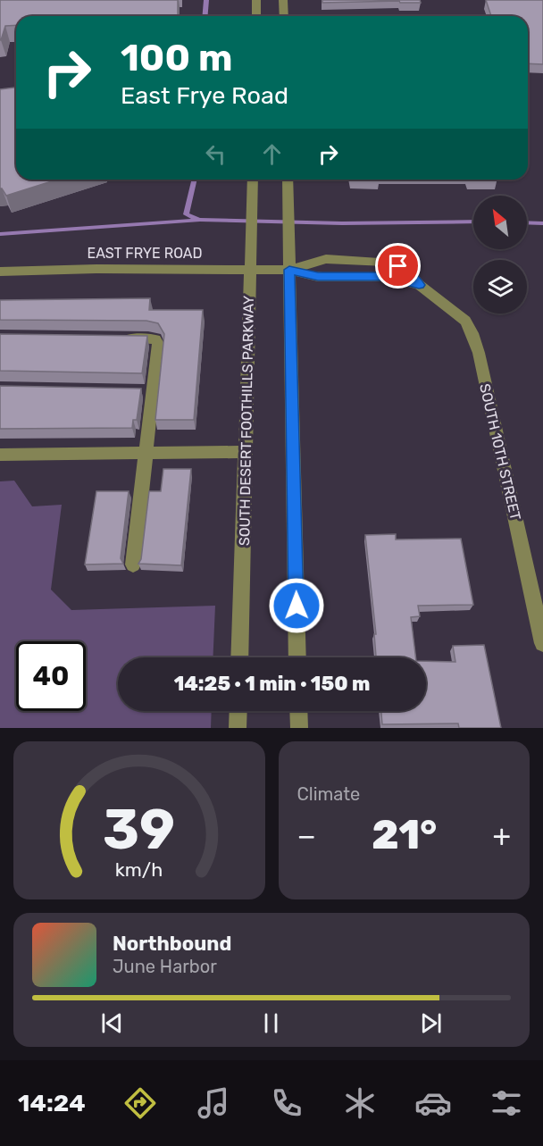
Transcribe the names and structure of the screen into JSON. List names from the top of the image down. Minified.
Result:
{"streets":{"street":["EAST FRYE ROAD","SOUTH DESERT FOOTHILLS PARKWAY","SOUTH 10TH STREET"]},"crossings":[["EAST FRYE ROAD","SOUTH DESERT FOOTHILLS PARKWAY"],["EAST FRYE ROAD","SOUTH 10TH STREET"]],"north":"top left","page":{"turn":["100 m","East Frye Road"],"limit":"40","trip":"14:25 · 1 min · 150 m","tile":"Climate","heat":["−","21°","+"],"song":["Northbound","June Harbor"],"tabs":"14:24","gauge":["39","km/h"]}}
